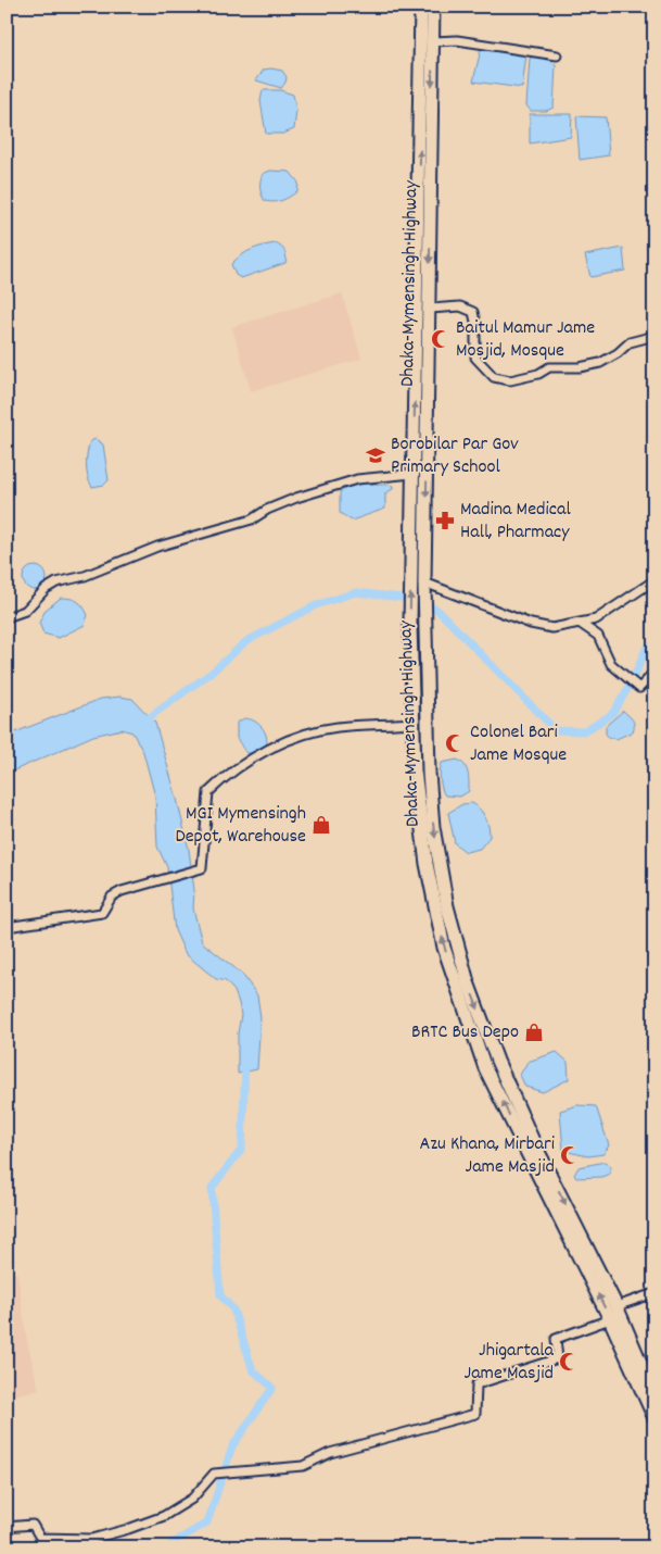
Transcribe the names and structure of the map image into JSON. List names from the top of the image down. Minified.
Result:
{"streets":{"highway":["Dhaka-Mymensingh Highway"]},"places":{"mosque":["Baitul Mamur Jame Mosjid, Mosque","Colonel Bari Jame Mosque","Azu Khana, Mirbari Jame Masjid","Jhigartala Jame Masjid"],"school or university":["Borobilar Par Gov Primary School"],"pharmacy":["Madina Medical Hall, Pharmacy"],"shop":["MGI Mymensingh Depot, Warehouse","BRTC Bus Depo"]}}
